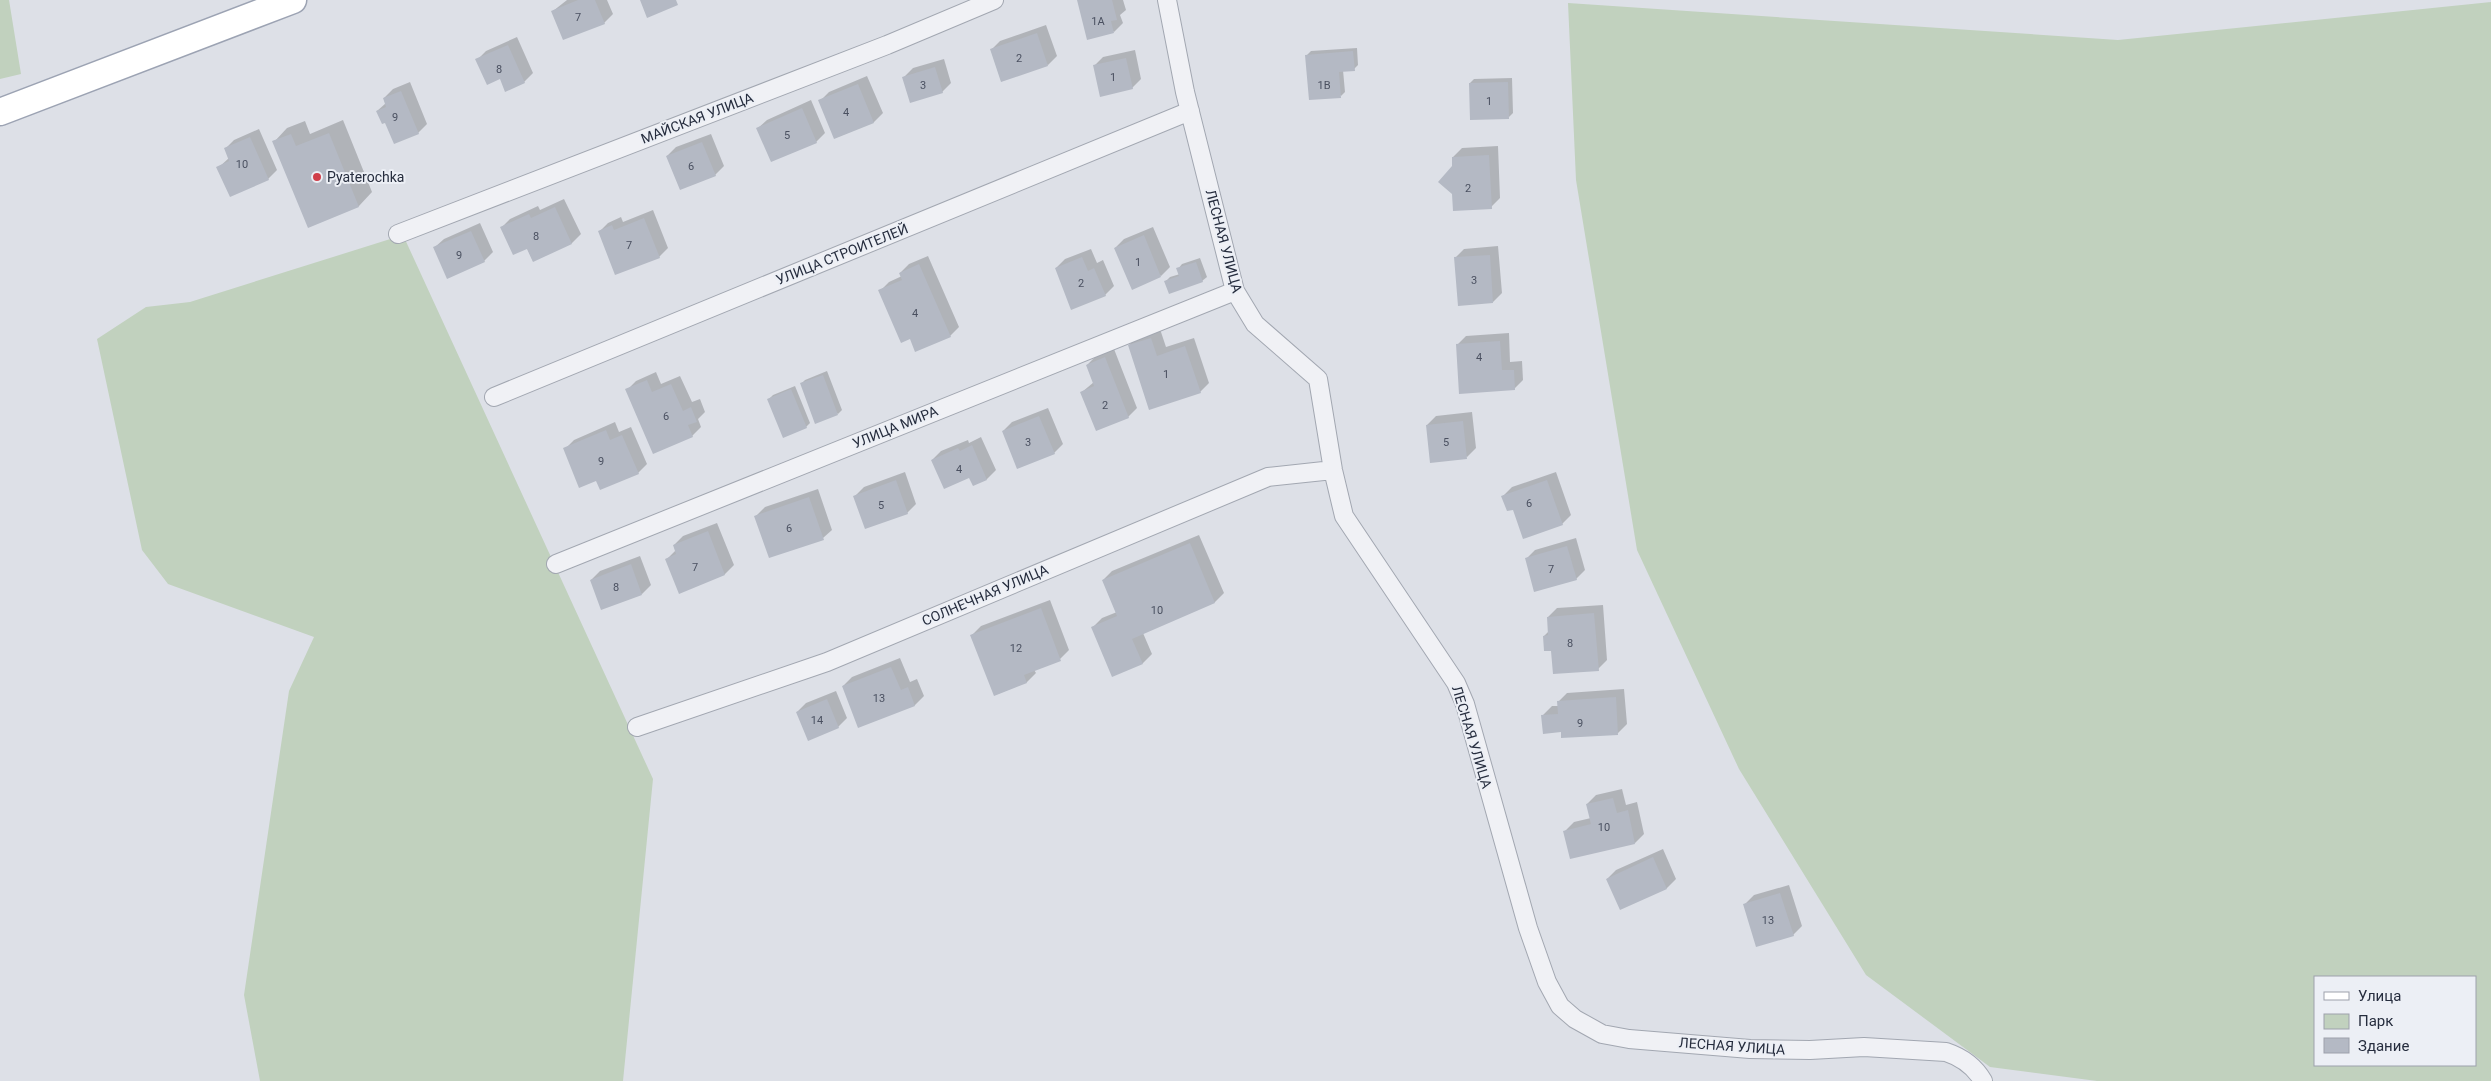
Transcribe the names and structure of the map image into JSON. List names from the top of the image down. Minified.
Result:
{"streets":{"street":["МАЙСКАЯ УЛИЦА","ЛЕСНАЯ УЛИЦА","УЛИЦА СТРОИТЕЛЕЙ","УЛИЦА МИРА","СОЛНЕЧНАЯ УЛИЦА"]},"crossings":[["ЛЕСНАЯ УЛИЦА","УЛИЦА СТРОИТЕЛЕЙ"],["ЛЕСНАЯ УЛИЦА","УЛИЦА МИРА"],["ЛЕСНАЯ УЛИЦА","СОЛНЕЧНАЯ УЛИЦА"]],"places":["Pyaterochka"],"house_numbers":["7","1А","2","8","1","3","1В","1","4","9","5","10","6","2","8","7","9","1","3","2","4","4","1","2","6","3","5","9","4","6","5","6","7","7","8","10","8","12","13","14","9","10","13"],"legend":["Улица","Парк","Здание"]}
